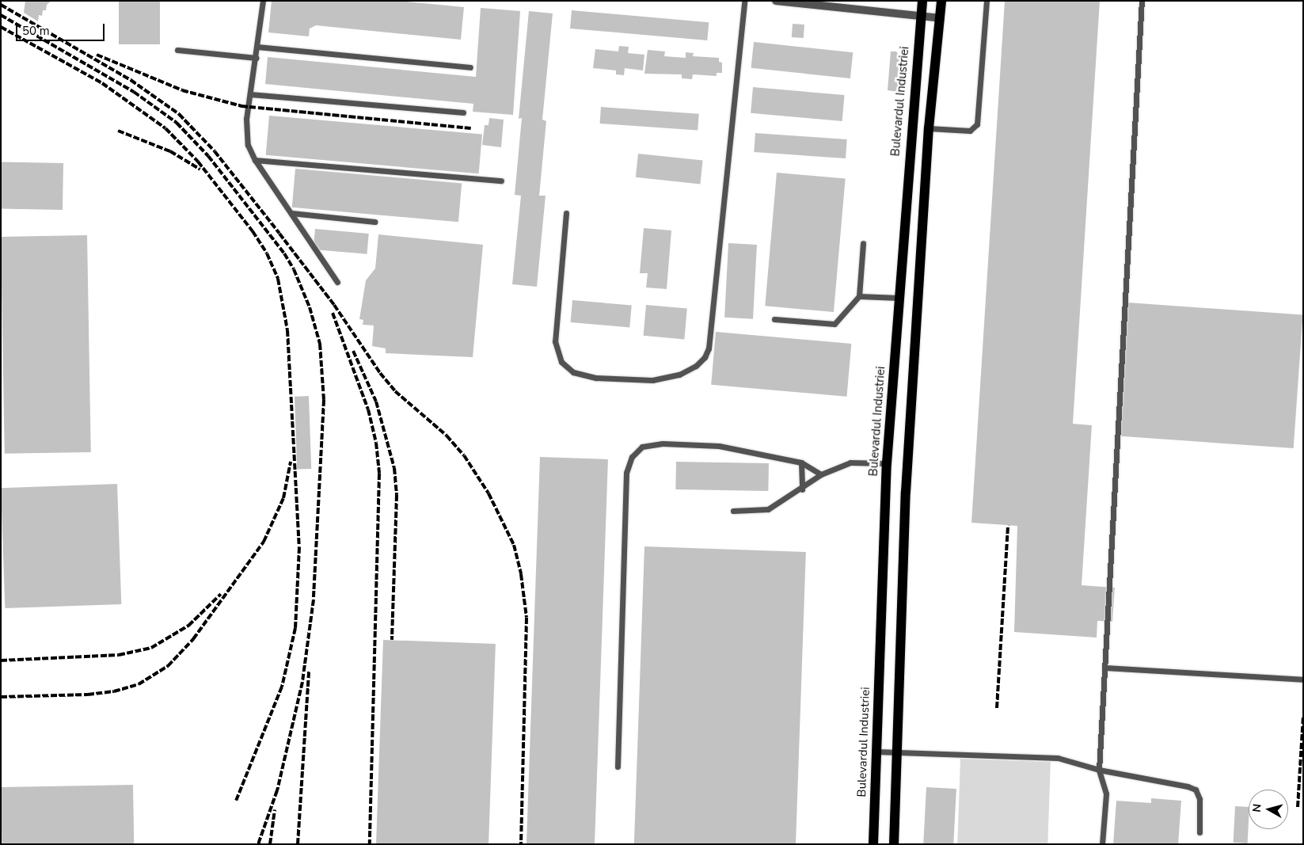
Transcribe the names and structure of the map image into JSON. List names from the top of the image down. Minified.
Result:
{"streets":{"main road":["Bulevardul Industriei"]},"scale_bar":"50 m","north":"left"}
